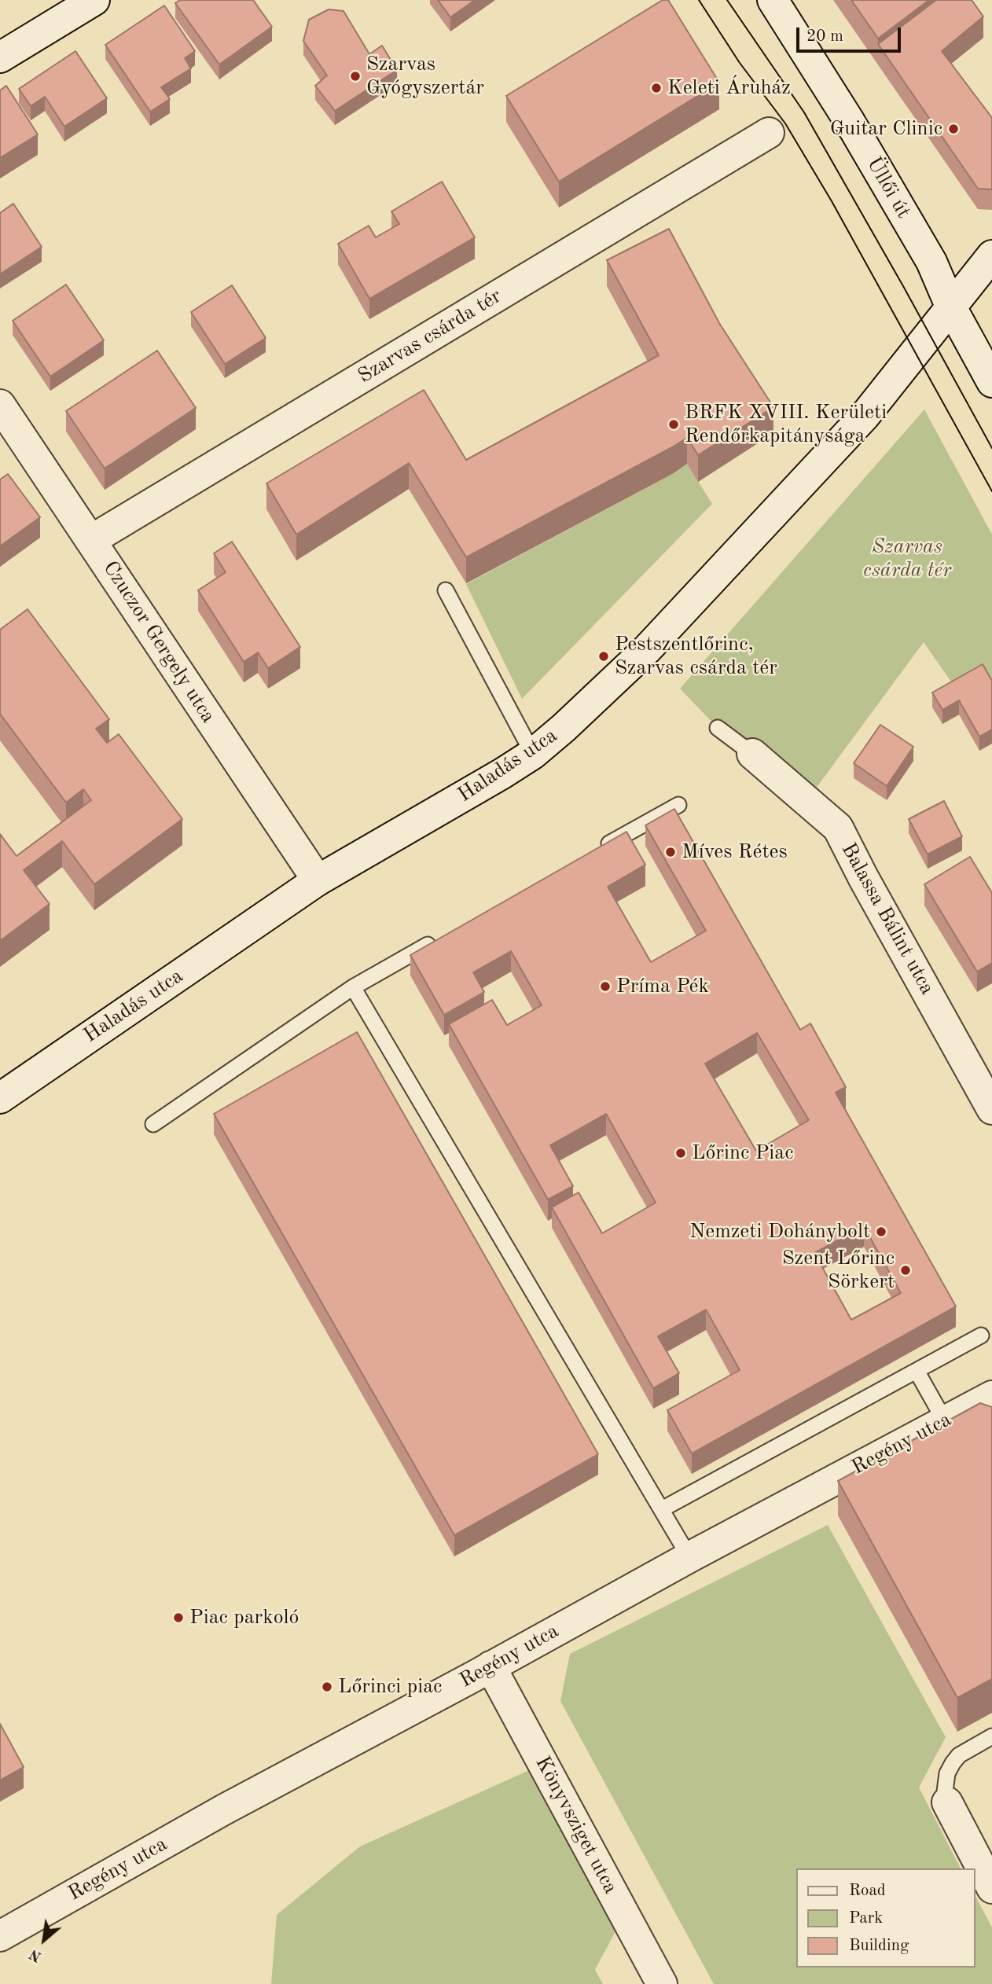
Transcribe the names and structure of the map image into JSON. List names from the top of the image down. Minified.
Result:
{"streets":{"street":["Üllői út","Szarvas csárda tér","Czuczor Gergely utca","Haladás utca","Balassa Bálint utca","Regény utca","Könyvsziget utca"]},"crossings":[["Üllői út","Haladás utca"],["Szarvas csárda tér","Czuczor Gergely utca"],["Czuczor Gergely utca","Haladás utca"],["Regény utca","Könyvsziget utca"]],"parks":["Szarvas csárda tér"],"places":["Szarvas Gyógyszertár","Keleti Áruház","Guitar Clinic","BRFK XVIII. Kerületi Rendőrkapitánysága","Pestszentlőrinc, Szarvas csárda tér","Míves Rétes","Príma Pék","Lőrinc Piac","Nemzeti Dohánybolt","Szent Lőrinc Sörkert","Piac parkoló","Lőrinci piac"],"legend":["Road","Park","Building"],"scale_bar":"20 m","north":"bottom left"}
